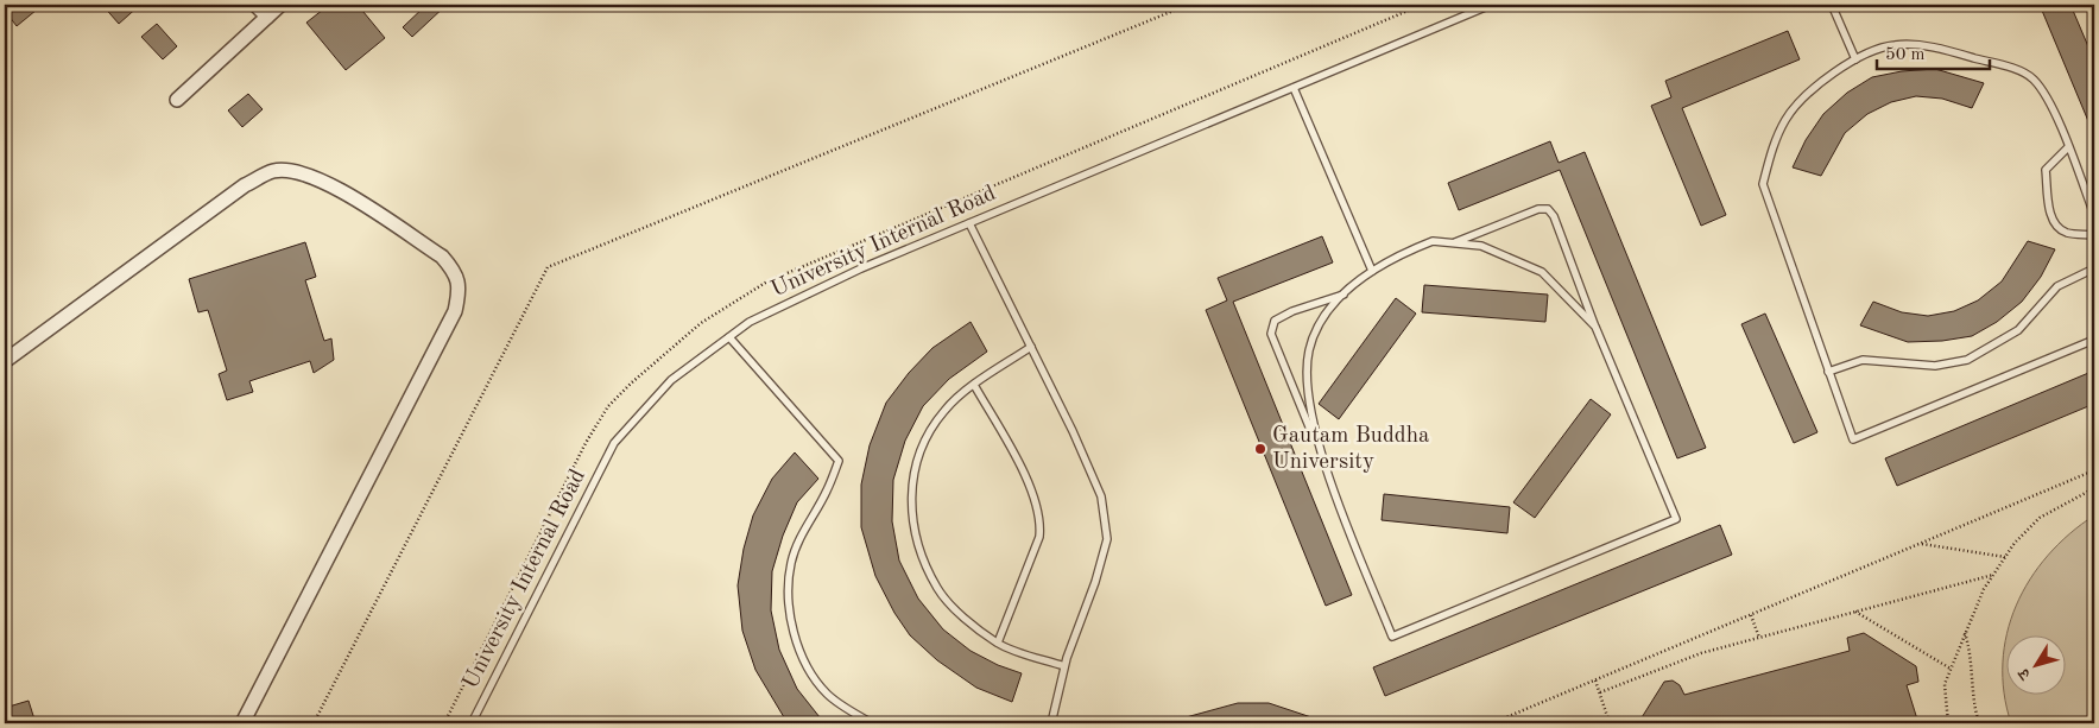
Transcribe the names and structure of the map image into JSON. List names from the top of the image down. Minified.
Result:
{"streets":{"lane":["University Internal Road"]},"places":["Gautam Buddha University"],"scale_bar":"50 m","north":"bottom left"}
